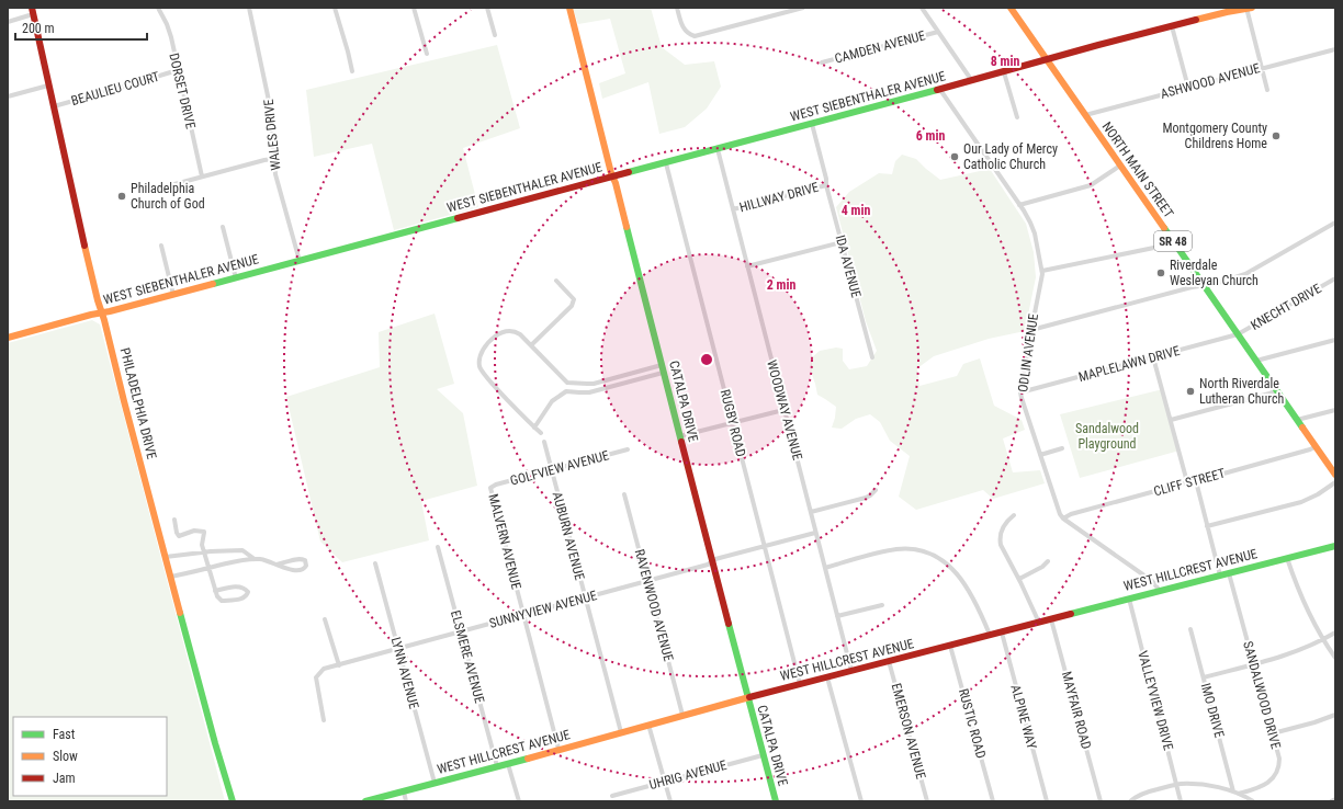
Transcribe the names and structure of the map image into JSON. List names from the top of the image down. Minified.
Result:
{"streets":{"main road":["WEST SIEBENTHALER AVENUE","NORTH MAIN STREET","SR 48","CATALPA DRIVE","PHILADELPHIA DRIVE","WEST HILLCREST AVENUE"],"street":["CAMDEN AVENUE","ASHWOOD AVENUE","BEAULIEU COURT","DORSET DRIVE","WALES DRIVE","HILLWAY DRIVE","IDA AVENUE","KNECHT DRIVE","ODLIN AVENUE","MAPLELAWN DRIVE","WOODWAY AVENUE","RUGBY ROAD","GOLFVIEW AVENUE","CLIFF STREET","AUBURN AVENUE","MALVERN AVENUE","RAVENWOOD AVENUE","SUNNYVIEW AVENUE","ELSMERE AVENUE","LYNN AVENUE","SANDALWOOD DRIVE","VALLEYVIEW DRIVE","MAYFAIR ROAD","IMO DRIVE","ALPINE WAY","RUSTIC ROAD","EMERSON AVENUE","UHRIG AVENUE"]},"crossings":[["ASHWOOD AVENUE","NORTH MAIN STREET"],["BEAULIEU COURT","DORSET DRIVE"],["BEAULIEU COURT","PHILADELPHIA DRIVE"],["WEST SIEBENTHALER AVENUE","WALES DRIVE"],["WEST SIEBENTHALER AVENUE","NORTH MAIN STREET"],["WEST SIEBENTHALER AVENUE","IDA AVENUE"],["WEST SIEBENTHALER AVENUE","ODLIN AVENUE"],["WEST SIEBENTHALER AVENUE","CATALPA DRIVE"],["WEST SIEBENTHALER AVENUE","PHILADELPHIA DRIVE"],["WEST SIEBENTHALER AVENUE","WOODWAY AVENUE"],["WEST SIEBENTHALER AVENUE","RUGBY ROAD"],["NORTH MAIN STREET","KNECHT DRIVE"],["NORTH MAIN STREET","MAPLELAWN DRIVE"],["NORTH MAIN STREET","CLIFF STREET"],["HILLWAY DRIVE","IDA AVENUE"],["HILLWAY DRIVE","WOODWAY AVENUE"],["KNECHT DRIVE","MAPLELAWN DRIVE"],["ODLIN AVENUE","MAPLELAWN DRIVE"],["ODLIN AVENUE","CLIFF STREET"],["CATALPA DRIVE","WEST HILLCREST AVENUE"],["CATALPA DRIVE","SUNNYVIEW AVENUE"],["CATALPA DRIVE","UHRIG AVENUE"],["WOODWAY AVENUE","WEST HILLCREST AVENUE"],["WOODWAY AVENUE","SUNNYVIEW AVENUE"],["RUGBY ROAD","WEST HILLCREST AVENUE"],["RUGBY ROAD","SUNNYVIEW AVENUE"],["GOLFVIEW AVENUE","AUBURN AVENUE"],["GOLFVIEW AVENUE","MALVERN AVENUE"],["AUBURN AVENUE","WEST HILLCREST AVENUE"],["AUBURN AVENUE","SUNNYVIEW AVENUE"],["MALVERN AVENUE","WEST HILLCREST AVENUE"],["MALVERN AVENUE","SUNNYVIEW AVENUE"],["WEST HILLCREST AVENUE","RAVENWOOD AVENUE"],["WEST HILLCREST AVENUE","ELSMERE AVENUE"],["WEST HILLCREST AVENUE","LYNN AVENUE"],["WEST HILLCREST AVENUE","SANDALWOOD DRIVE"],["WEST HILLCREST AVENUE","VALLEYVIEW DRIVE"],["WEST HILLCREST AVENUE","MAYFAIR ROAD"],["WEST HILLCREST AVENUE","ALPINE WAY"],["WEST HILLCREST AVENUE","RUSTIC ROAD"],["WEST HILLCREST AVENUE","EMERSON AVENUE"],["RAVENWOOD AVENUE","SUNNYVIEW AVENUE"],["SUNNYVIEW AVENUE","ELSMERE AVENUE"],["SUNNYVIEW AVENUE","LYNN AVENUE"],["SANDALWOOD DRIVE","IMO DRIVE"]],"parks":["Sandalwood Playground"],"places":["Montgomery County Childrens Home","Our Lady of Mercy Catholic Church","Philadelphia Church of God","Riverdale Wesleyan Church","North Riverdale Lutheran Church"],"legend":["Fast","Slow","Jam"],"scale_bar":"200 m","rings":["8 min","6 min","4 min","2 min"]}
